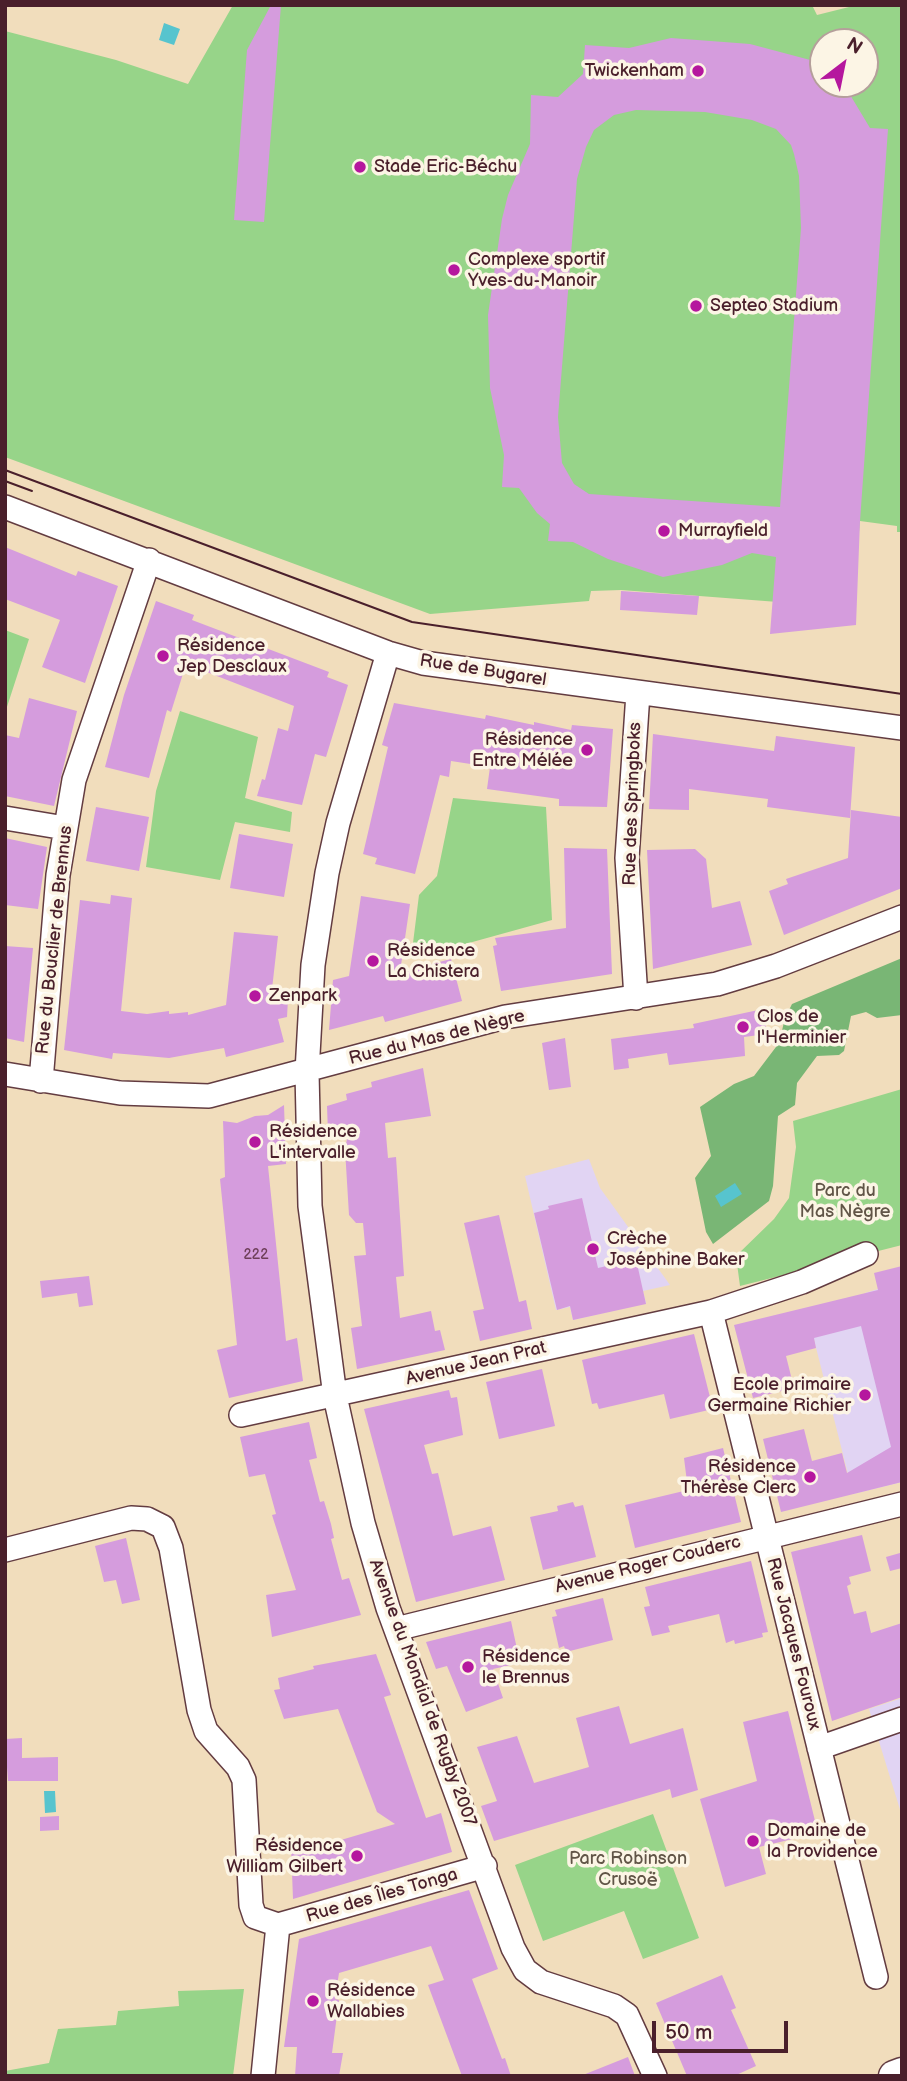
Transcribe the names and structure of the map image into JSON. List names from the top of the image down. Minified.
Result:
{"streets":{"street":["Rue de Bugarel","Rue des Springboks","Rue du Bouclier de Brennus","Rue du Mas de Nègre","Avenue Jean Prat","Avenue Roger Couderc","Rue Jacques Fouroux","Avenue du Mondial de Rugby 2007","Rue des Îles Tonga"]},"crossings":[["Rue de Bugarel","Rue des Springboks"],["Rue de Bugarel","Rue du Bouclier de Brennus"],["Rue de Bugarel","Avenue du Mondial de Rugby 2007"],["Rue des Springboks","Rue du Mas de Nègre"],["Rue du Bouclier de Brennus","Rue du Mas de Nègre"],["Rue du Mas de Nègre","Avenue du Mondial de Rugby 2007"],["Avenue Jean Prat","Rue Jacques Fouroux"],["Avenue Jean Prat","Avenue du Mondial de Rugby 2007"],["Avenue Roger Couderc","Rue Jacques Fouroux"],["Avenue Roger Couderc","Avenue du Mondial de Rugby 2007"],["Avenue du Mondial de Rugby 2007","Rue des Îles Tonga"]],"parks":["Parc du Mas Nègre","Parc Robinson Crusoë"],"places":["Twickenham","Stade Eric-Béchu","Complexe sportif Yves-du-Manoir","Septeo Stadium","Murrayfield","Résidence Jep Desclaux","Résidence Entre Mélée","Résidence La Chistera","Zenpark","Clos de l'Herminier","Résidence L'intervalle","Crèche Joséphine Baker","Ecole primaire Germaine Richier","Résidence Thérèse Clerc","Résidence le Brennus","Domaine de la Providence","Résidence William Gilbert","Résidence Wallabies"],"house_numbers":["222"],"scale_bar":"50 m","north":"top right"}
